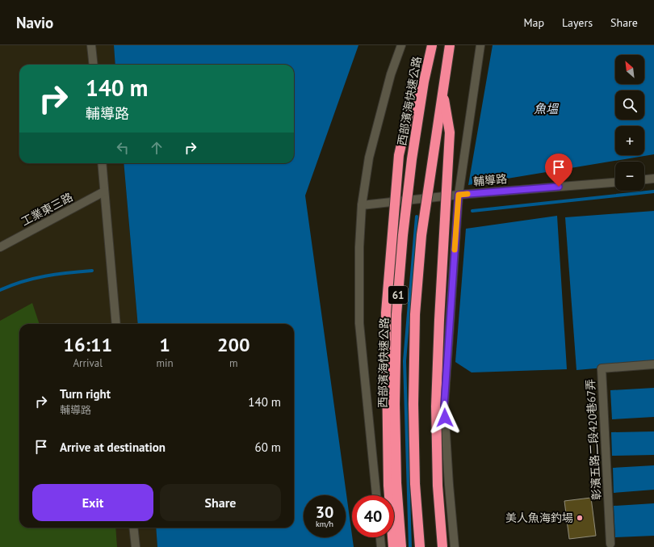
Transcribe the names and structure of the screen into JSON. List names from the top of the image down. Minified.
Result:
{"streets":{"highway":["西部濱海快速公路","61"],"street":["輔導路","工業東三路","彰濱五路二段420巷67弄"]},"water":["魚塭"],"places":["美人魚海釣場"],"north":"top left","page":{"header":"Navio","nav":["Map","Layers","Share"],"map_buttons":["+","−"],"turn":["140 m","輔導路"],"eta":["16:11","Arrival","1","min","200","m"],"list":[{"name":"Turn right","note":"輔導路","value":"140 m"},{"name":"Arrive at destination","value":"60 m"}],"buttons":["Exit","Share"],"speed":"30 km/h","limit":"40"}}
